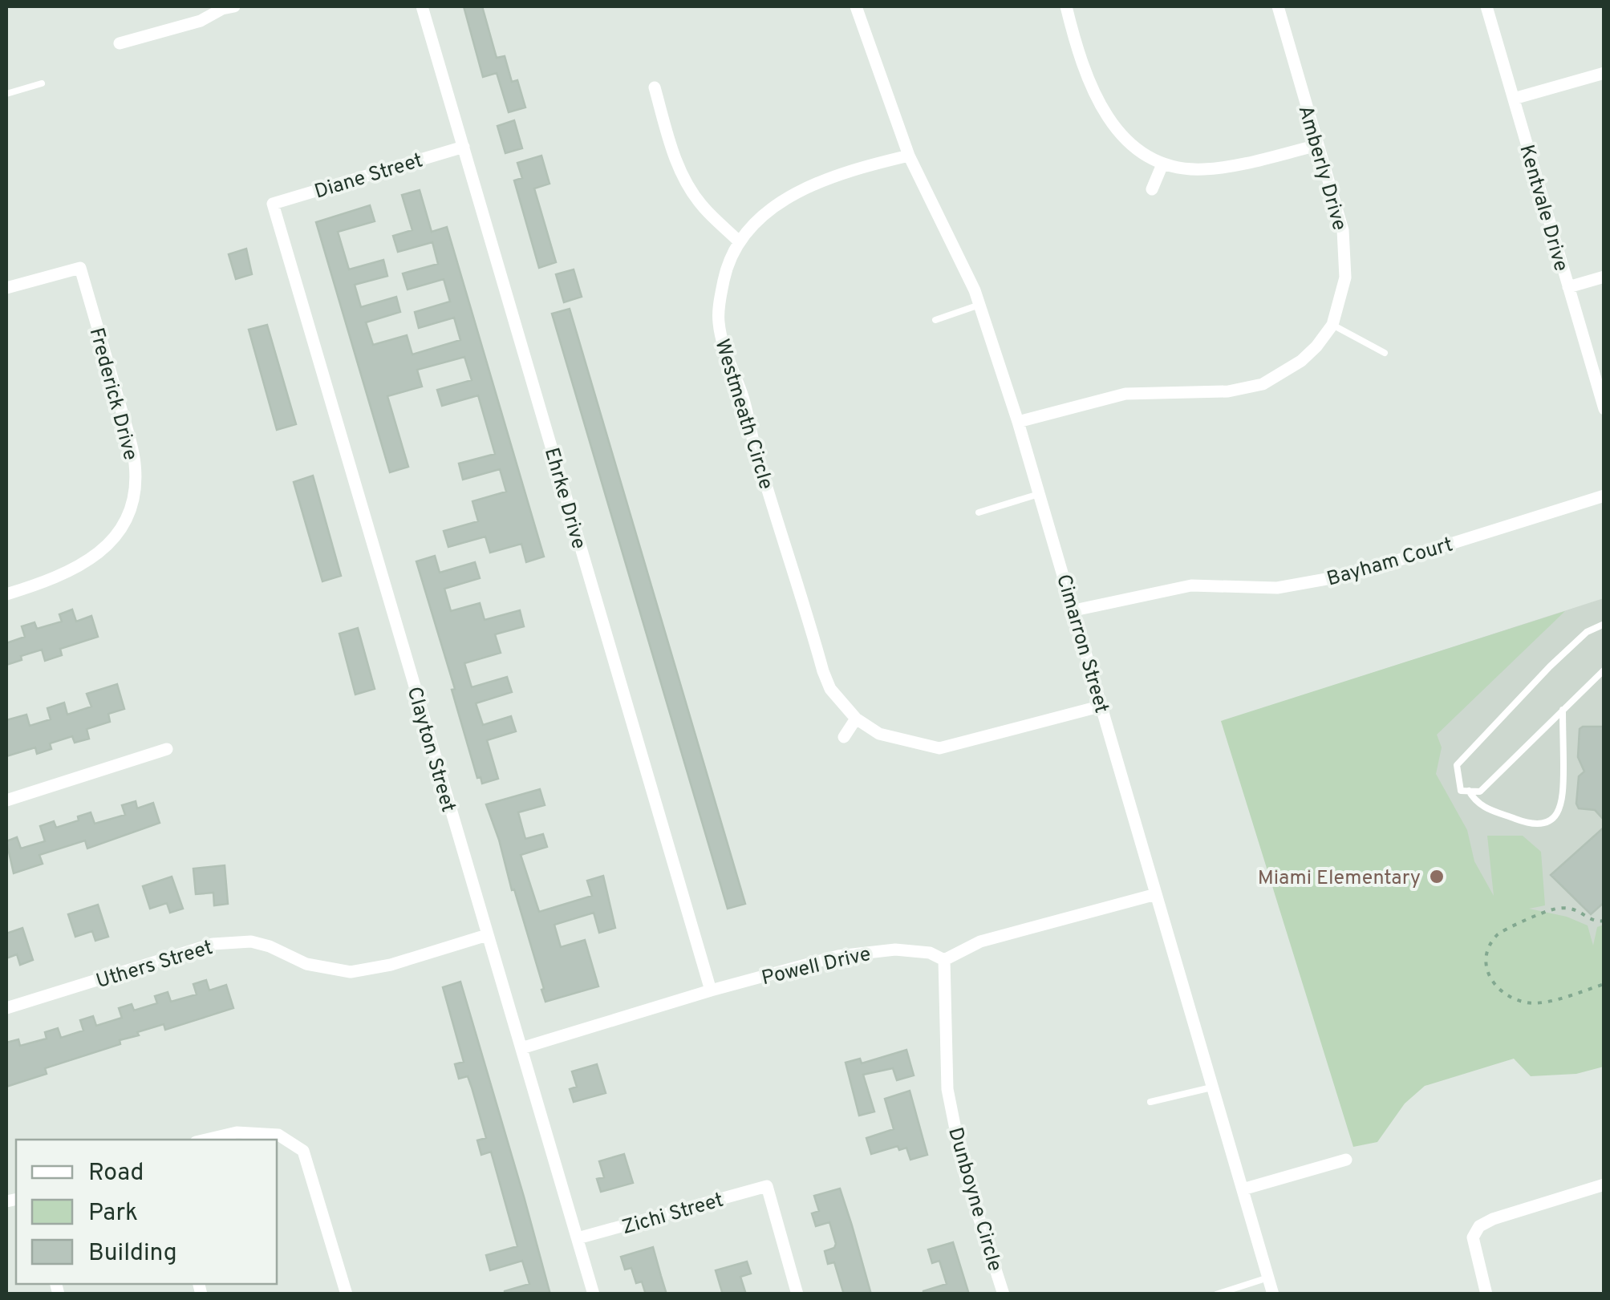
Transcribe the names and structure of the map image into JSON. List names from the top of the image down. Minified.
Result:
{"streets":{"street":["Amberly Drive","Diane Street","Kentvale Drive","Frederick Drive","Westmeath Circle","Ehrke Drive","Bayham Court","Cimarron Street","Clayton Street","Uthers Street","Powell Drive","Dunboyne Circle","Zichi Street"]},"crossings":[["Amberly Drive","Cimarron Street"],["Diane Street","Ehrke Drive"],["Diane Street","Clayton Street"],["Westmeath Circle","Cimarron Street"],["Ehrke Drive","Powell Drive"],["Bayham Court","Cimarron Street"],["Clayton Street","Uthers Street"],["Clayton Street","Powell Drive"],["Clayton Street","Zichi Street"],["Powell Drive","Dunboyne Circle"]],"places":["Miami Elementary"],"legend":["Road","Park","Building"]}
